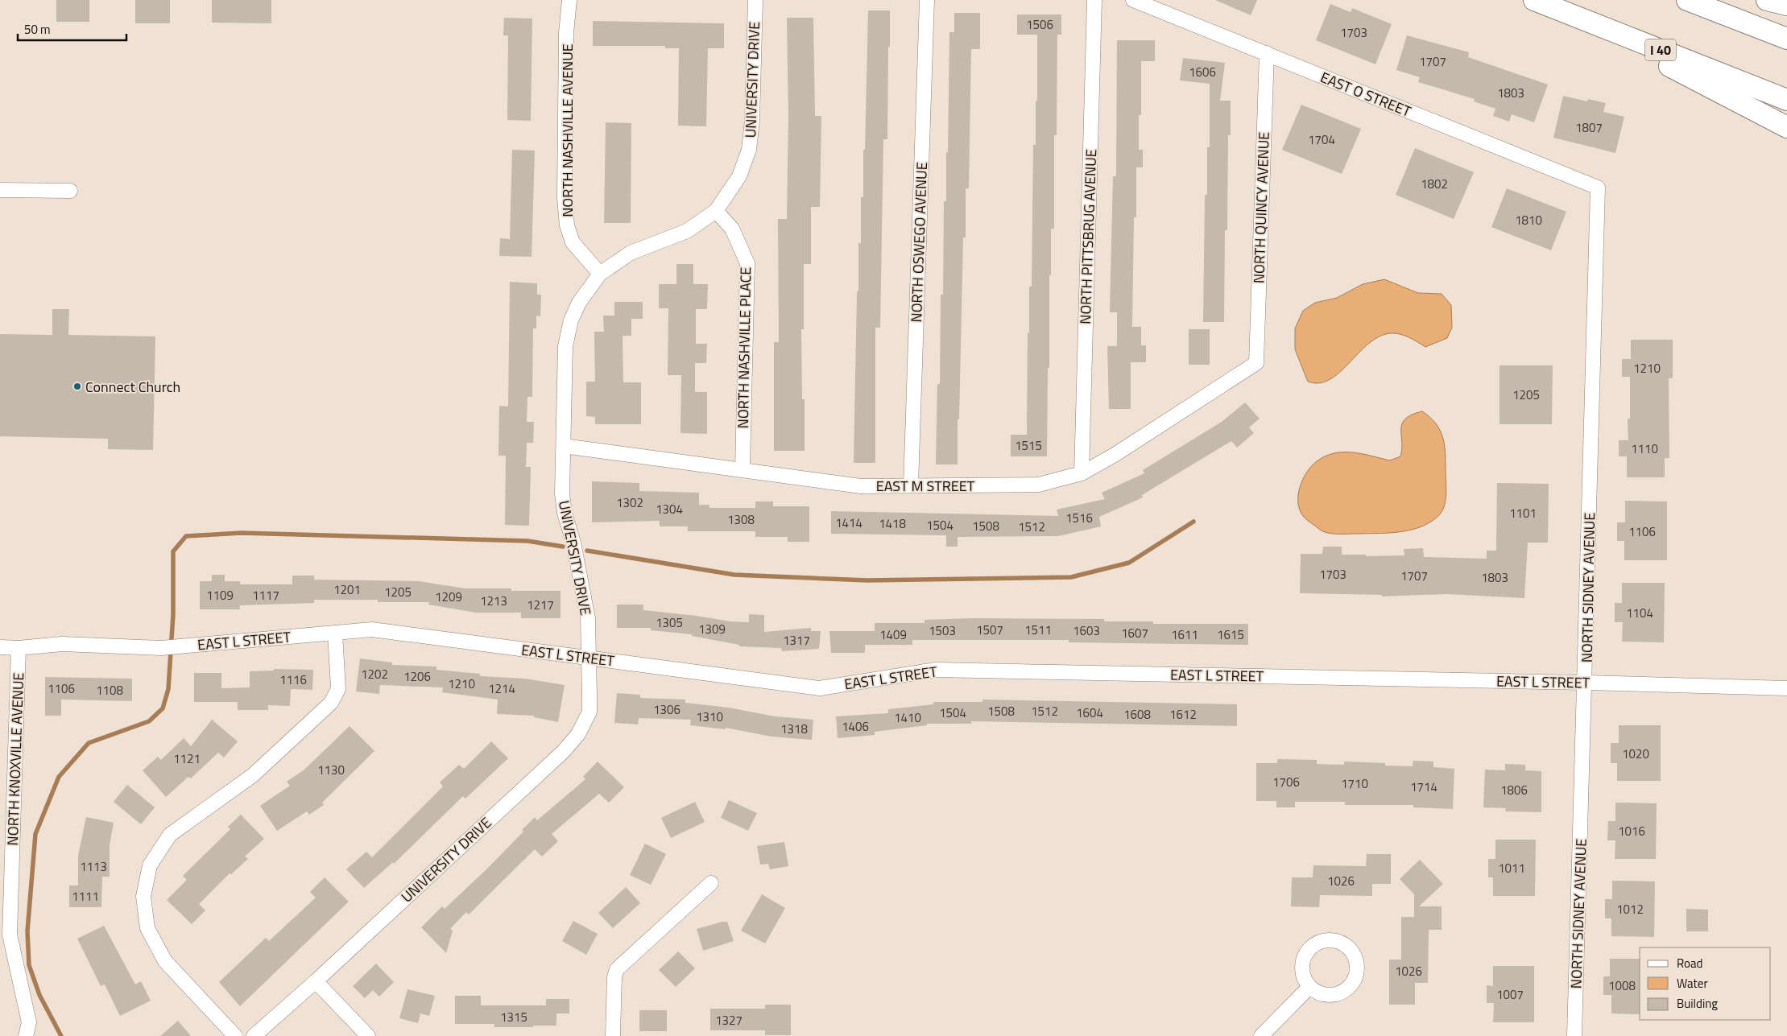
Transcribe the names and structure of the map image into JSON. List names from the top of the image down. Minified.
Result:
{"streets":{"highway":["I 40"],"street":["UNIVERSITY DRIVE","EAST O STREET","NORTH NASHVILLE AVENUE","NORTH QUINCY AVENUE","NORTH PITTSBRUG AVENUE","NORTH OSWEGO AVENUE","NORTH NASHVILLE PLACE","EAST M STREET","NORTH SIDNEY AVENUE","EAST L STREET","NORTH KNOXVILLE AVENUE"]},"crossings":[["UNIVERSITY DRIVE","NORTH NASHVILLE AVENUE"],["UNIVERSITY DRIVE","NORTH NASHVILLE PLACE"],["UNIVERSITY DRIVE","EAST M STREET"],["UNIVERSITY DRIVE","EAST L STREET"],["EAST O STREET","NORTH QUINCY AVENUE"],["EAST O STREET","NORTH SIDNEY AVENUE"],["NORTH QUINCY AVENUE","EAST M STREET"],["NORTH PITTSBRUG AVENUE","EAST M STREET"],["NORTH OSWEGO AVENUE","EAST M STREET"],["NORTH NASHVILLE PLACE","EAST M STREET"],["NORTH SIDNEY AVENUE","EAST L STREET"],["EAST L STREET","NORTH KNOXVILLE AVENUE"]],"places":["Connect Church"],"house_numbers":["1506","1703","1707","1606","1803","1807","1704","1802","1810","1210","1205","1515","1110","1302","1304","1101","1516","1308","1414","1418","1504","1508","1512","1106","1703","1707","1803","1201","1205","1109","1117","1209","1213","1217","1104","1305","1309","1507","1511","1503","1603","1607","1409","1611","1615","1317","1202","1206","1116","1210","1106","1214","1108","1306","1508","1512","1504","1604","1608","1612","1310","1410","1406","1318","1020","1121","1130","1706","1710","1714","1806","1016","1113","1011","1026","1111","1012","1026","1008","1007","1315","1327"],"legend":["Road","Water","Building"],"scale_bar":"50 m"}
